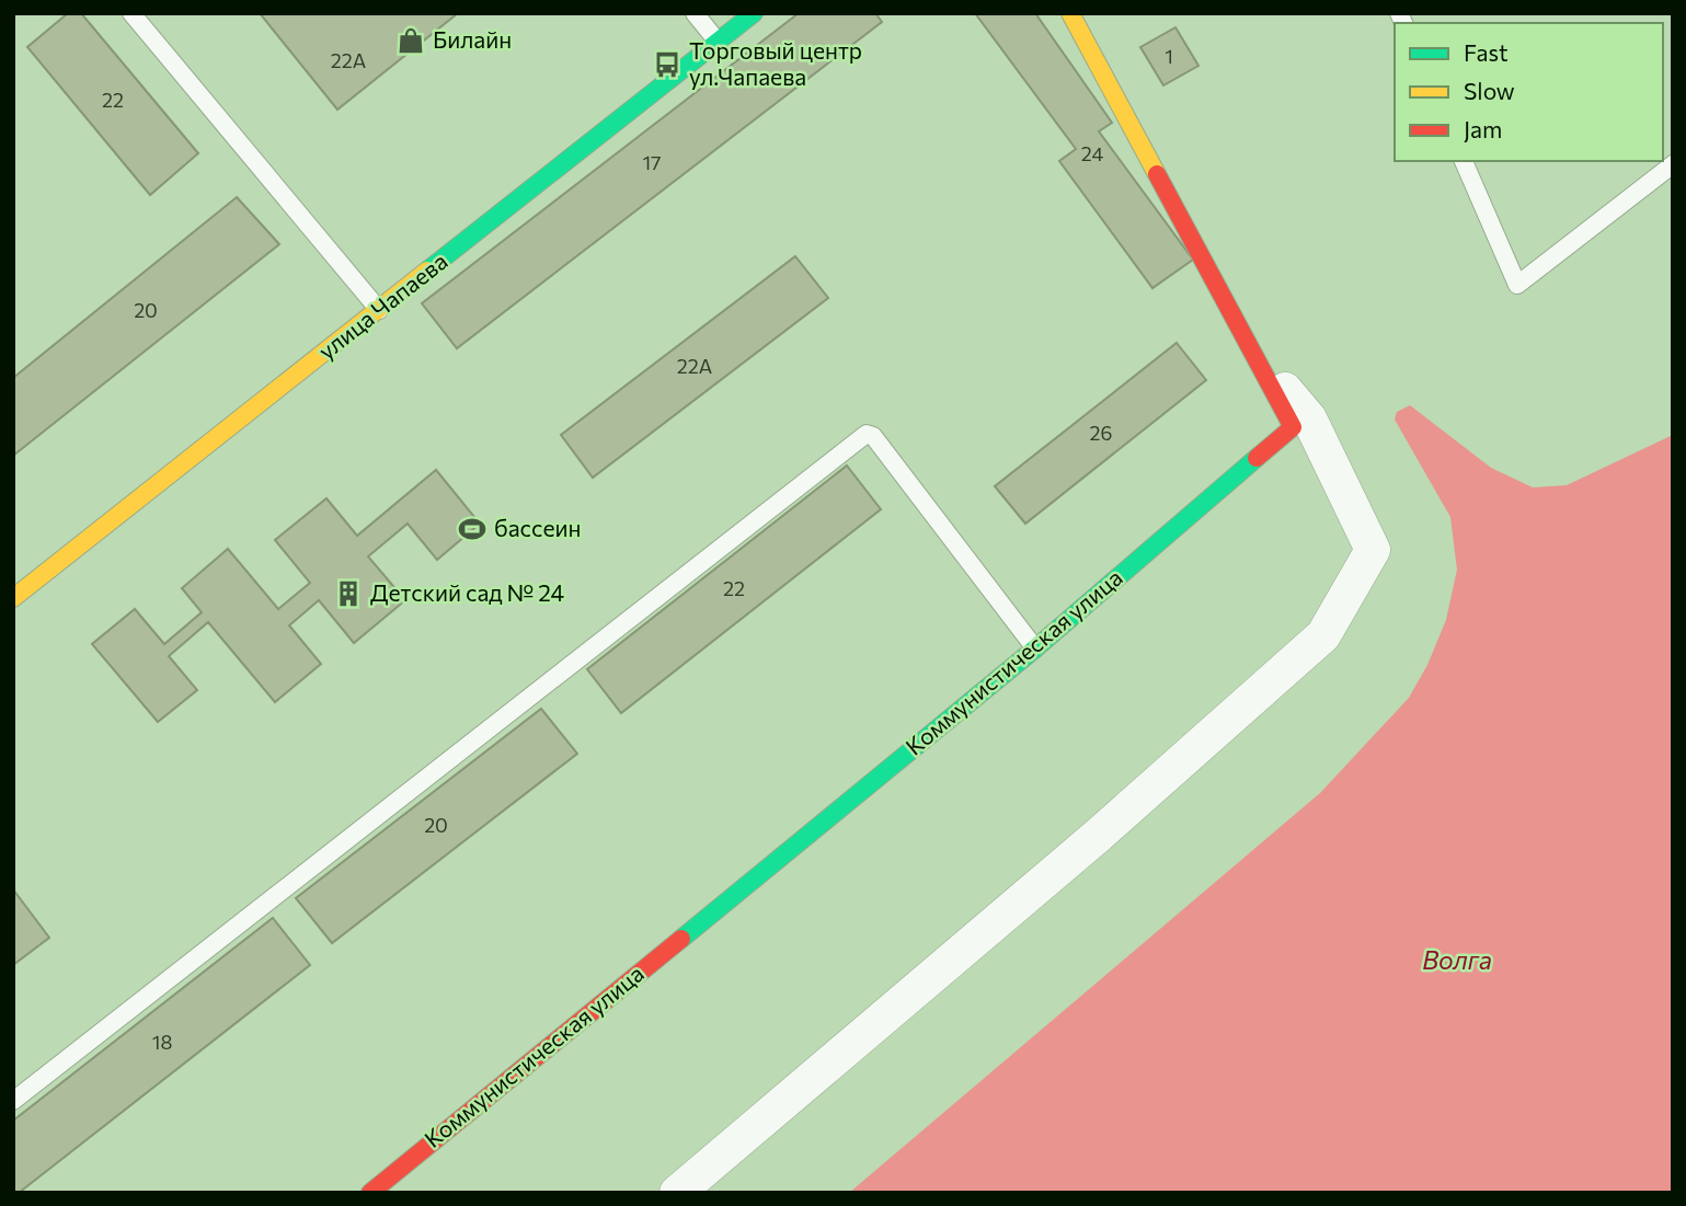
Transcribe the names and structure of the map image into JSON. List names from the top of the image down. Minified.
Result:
{"streets":{"street":["улица Чапаева","Коммунистическая улица"]},"water":["Волга"],"places":{"shop":["Билайн"],"bus stop":["Торговый центр ул.Чапаева"],"sports":["бассеин"],"building":["Детский сад № 24"]},"house_numbers":["1","22А","22","24","17","20","22А","26","22","20","18"],"legend":["Fast","Slow","Jam"]}
